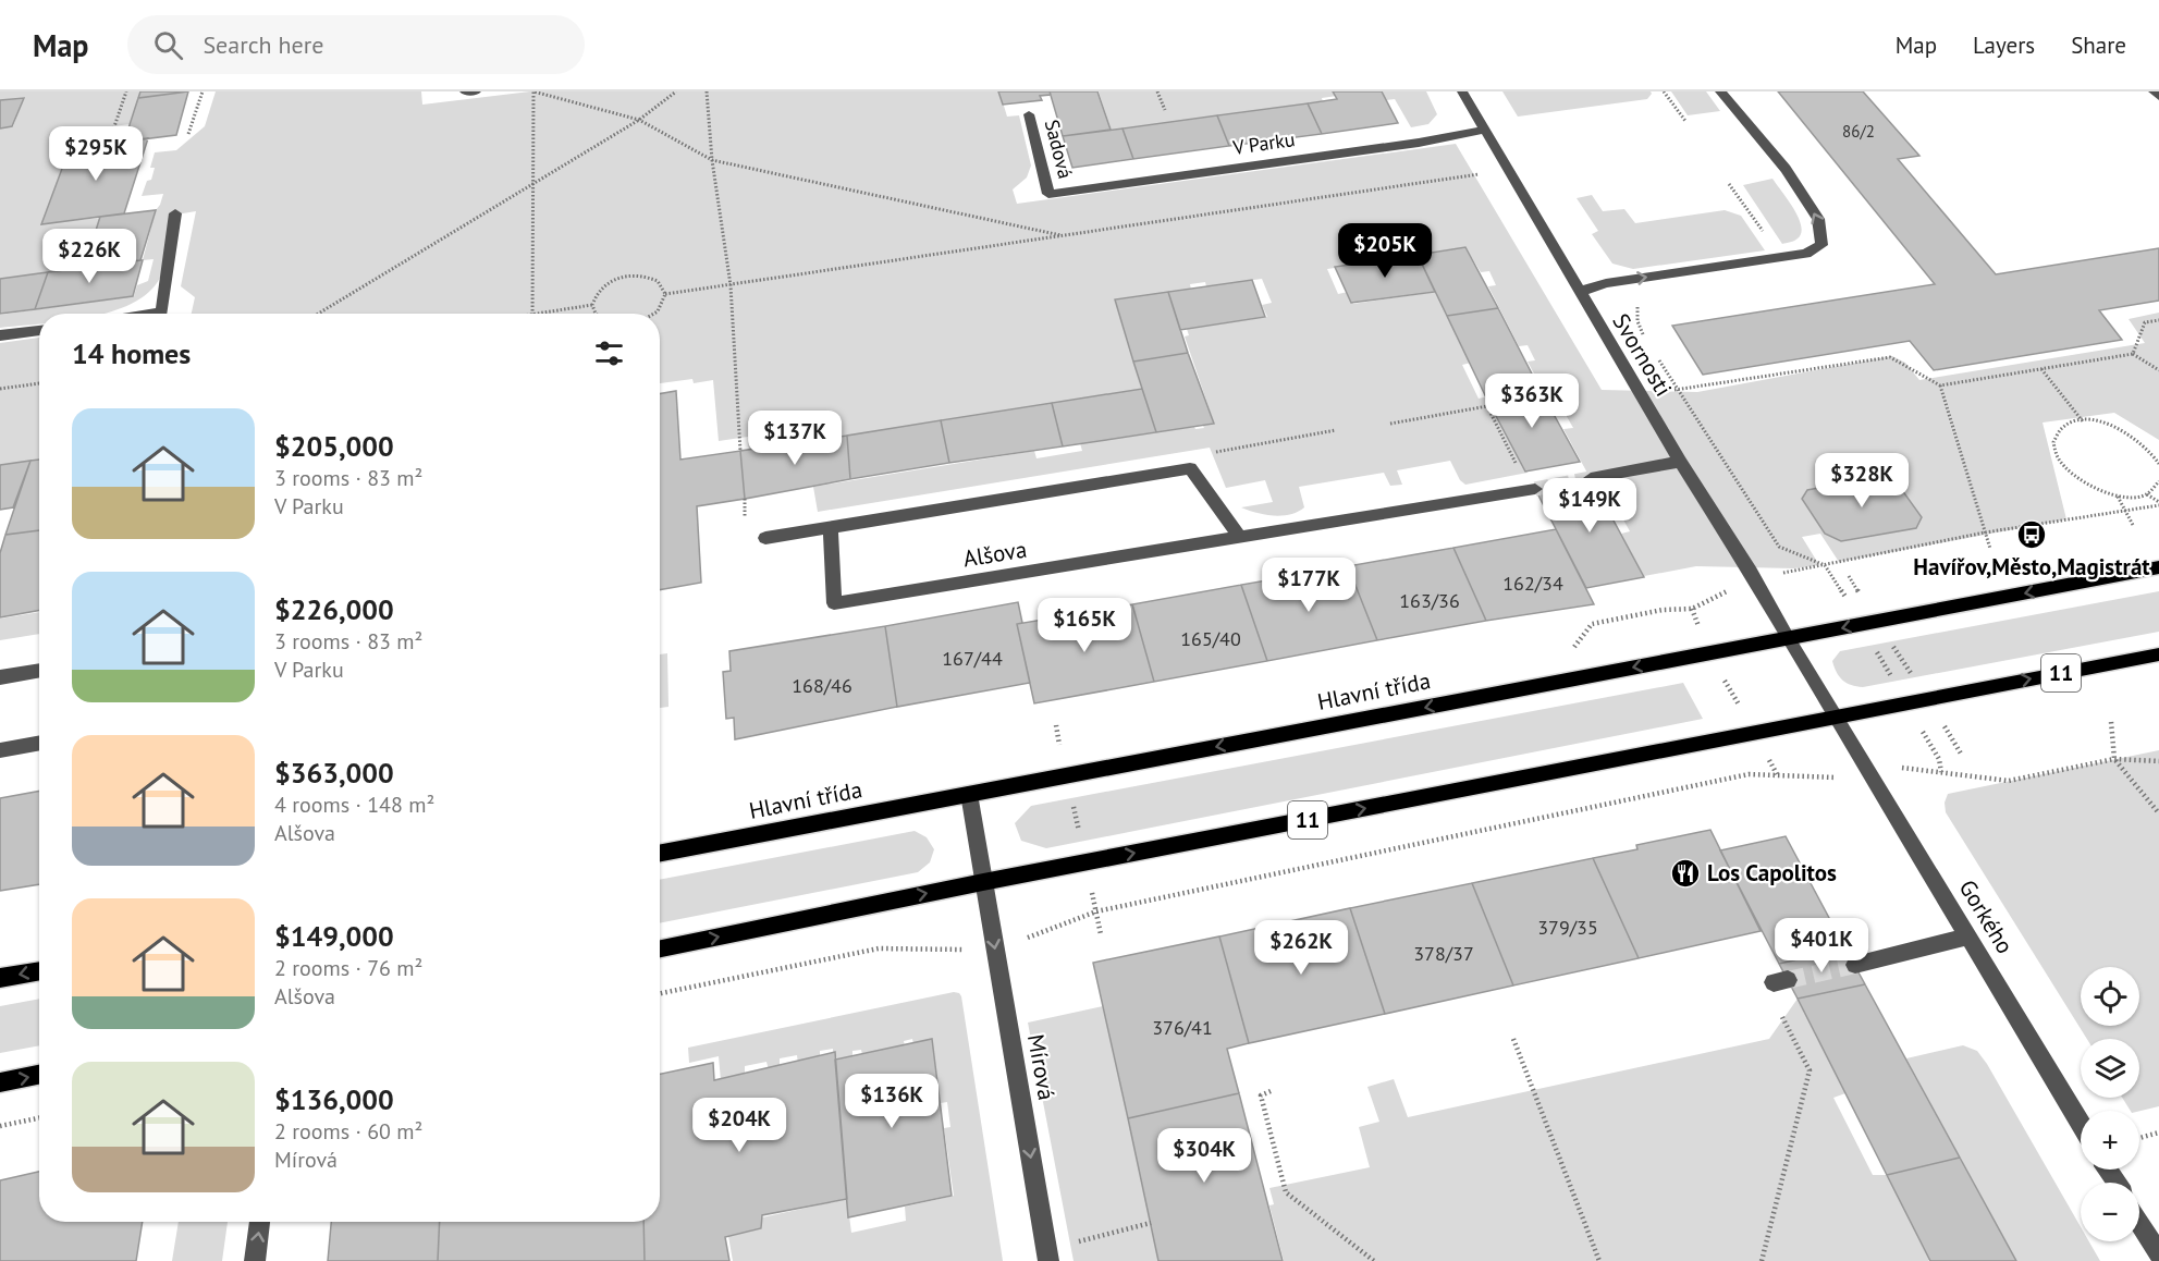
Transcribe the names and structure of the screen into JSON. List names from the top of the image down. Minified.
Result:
{"streets":{"main road":["11","Hlavní třída"],"street":["V Parku","Sadová","Svornosti","Alšova","Gorkého","Mírová"]},"crossings":[["V Parku","Sadová"],["V Parku","Svornosti"],["Svornosti","Hlavní třída"],["11","Gorkého"],["11","Mírová"]],"one_way":["Mírová"],"places":{"bus stop":["Havířov,Město,Magistrát"],"restaurant":["Los Capolitos"]},"house_numbers":["86/2","162/34","163/36","165/40","167/44","168/46","379/35","378/37","376/41"],"page":{"header":"Map","search":"Search here","nav":["Map","Layers","Share"],"price":["$295K","$205K","$226K","$363K","$137K","$328K","$149K","$177K","$165K","$401K","$262K","$136K","$204K","$304K"],"heading":"14 homes","list":[{"name":"$205,000","note":"3 rooms · 83 m² · V Parku"},{"name":"$226,000","note":"3 rooms · 83 m² · V Parku"},{"name":"$363,000","note":"4 rooms · 148 m² · Alšova"},{"name":"$149,000","note":"2 rooms · 76 m² · Alšova"},{"name":"$136,000","note":"2 rooms · 60 m² · Mírová"}],"map_buttons":["+","−"]}}
